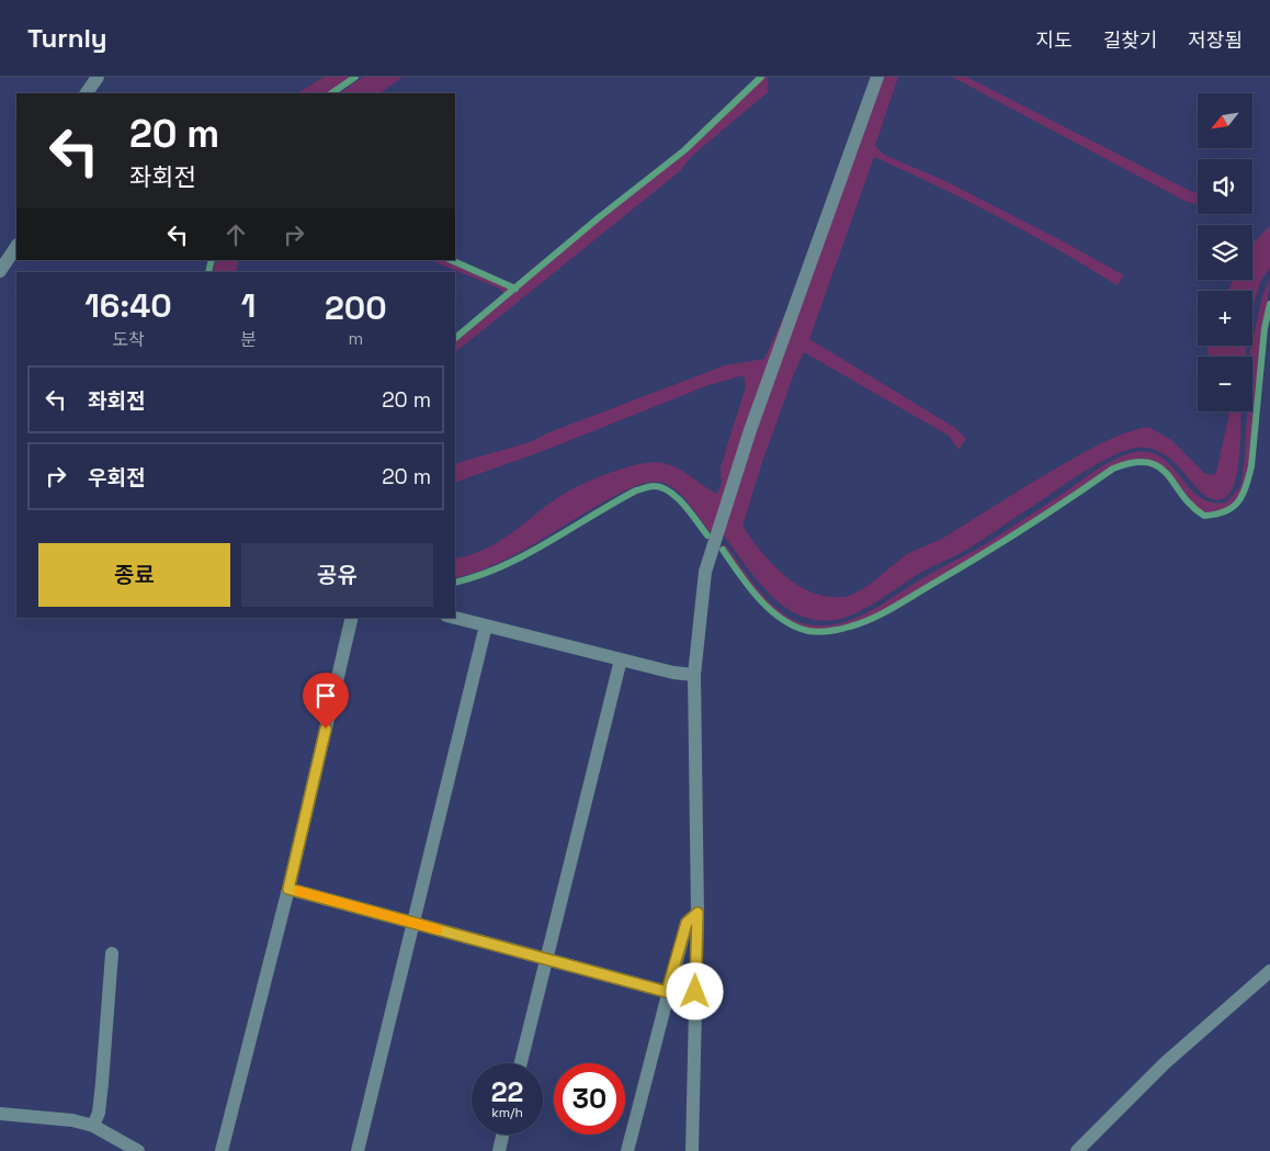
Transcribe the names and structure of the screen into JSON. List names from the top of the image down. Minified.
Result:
{"north":"bottom left","page":{"header":"Turnly","nav":["지도","길찾기","저장됨"],"map_buttons":["+","−"],"turn":["20 m","좌회전"],"eta":["16:40","도착","1","분","200","m"],"list":[{"name":"좌회전","value":"20 m"},{"name":"우회전","value":"20 m"}],"buttons":["종료","공유"],"speed":"22 km/h","limit":"30"}}
